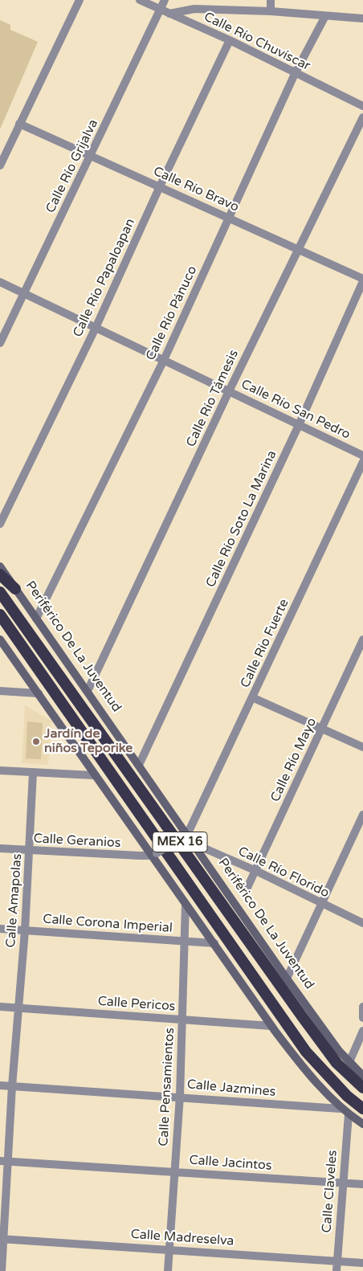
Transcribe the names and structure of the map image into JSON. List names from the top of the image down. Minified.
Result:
{"streets":{"highway":["Periférico De La Juventud","MEX 16"],"street":["Calle Río Chuvíscar","Calle Río Grijalva","Calle Río Bravo","Calle Río Papaloapan","Calle Río Pánuco","Calle Río Támesis","Calle Río San Pedro","Calle Río Soto La Marina","Calle Río Fuerte","Calle Río Mayo","Calle Geranios","Calle Río Florido","Calle Amapolas","Calle Corona Imperial","Calle Pericos","Calle Pensamientos","Calle Jazmines","Calle Jacintos","Calle Claveles","Calle Madreselva"]},"crossings":[["Calle Río Chuvíscar","Calle Río Grijalva"],["Calle Río Chuvíscar","Calle Río Papaloapan"],["Calle Río Chuvíscar","Calle Río Pánuco"],["Calle Río Grijalva","Calle Río Bravo"],["Calle Río Grijalva","Calle Río San Pedro"],["Calle Río Bravo","Calle Río Papaloapan"],["Calle Río Bravo","Calle Río Pánuco"],["Calle Río Bravo","Calle Río Támesis"],["Calle Río Bravo","Calle Río Soto La Marina"],["Calle Río Papaloapan","Calle Río San Pedro"],["Calle Río Pánuco","Calle Río San Pedro"],["Calle Río Pánuco","Periférico De La Juventud"],["Calle Río Támesis","Calle Río San Pedro"],["Calle Río Támesis","Periférico De La Juventud"],["Calle Río San Pedro","Calle Río Soto La Marina"],["Calle Río Soto La Marina","Periférico De La Juventud"],["Calle Río Fuerte","Periférico De La Juventud"],["Periférico De La Juventud","Calle Río Florido"],["Calle Río Mayo","Calle Río Florido"],["Calle Geranios","Calle Amapolas"],["Calle Amapolas","Calle Corona Imperial"],["Calle Amapolas","Calle Pericos"],["Calle Amapolas","Calle Jazmines"],["Calle Amapolas","Calle Jacintos"],["Calle Amapolas","Calle Madreselva"],["Calle Corona Imperial","Calle Pensamientos"],["Calle Pericos","Calle Pensamientos"],["Calle Pensamientos","Calle Jazmines"],["Calle Pensamientos","Calle Jacintos"],["Calle Pensamientos","Calle Madreselva"],["Calle Jacintos","Calle Claveles"],["Calle Claveles","Calle Madreselva"]],"places":["Jardín de niños Teporike"]}
